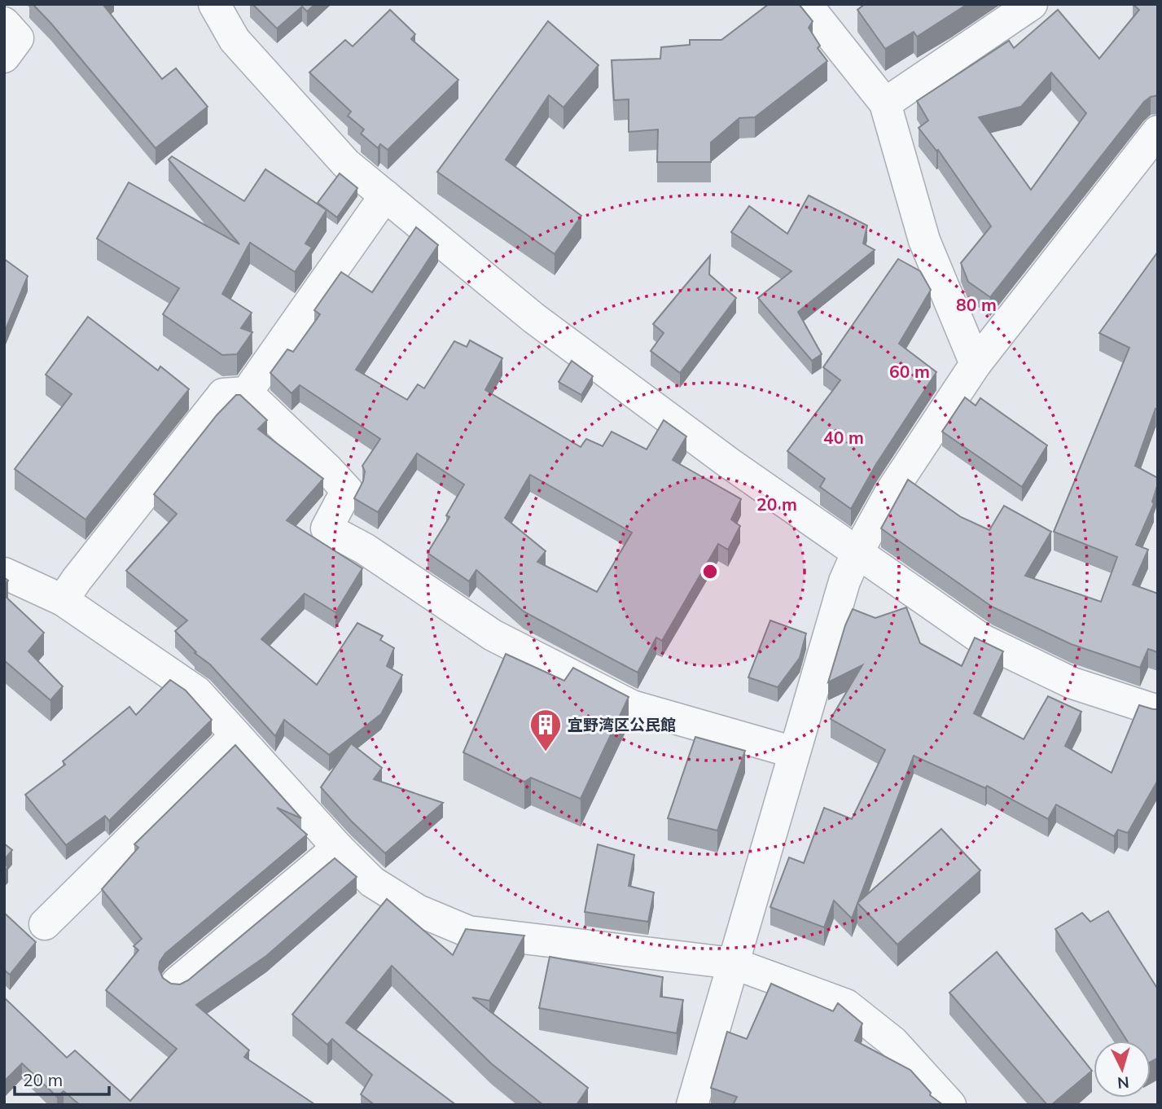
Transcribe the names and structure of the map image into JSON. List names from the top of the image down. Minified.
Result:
{"places":{"building":["宜野湾区公民館"]},"scale_bar":"20 m","north":"bottom","rings":["80 m","60 m","40 m","20 m"]}
